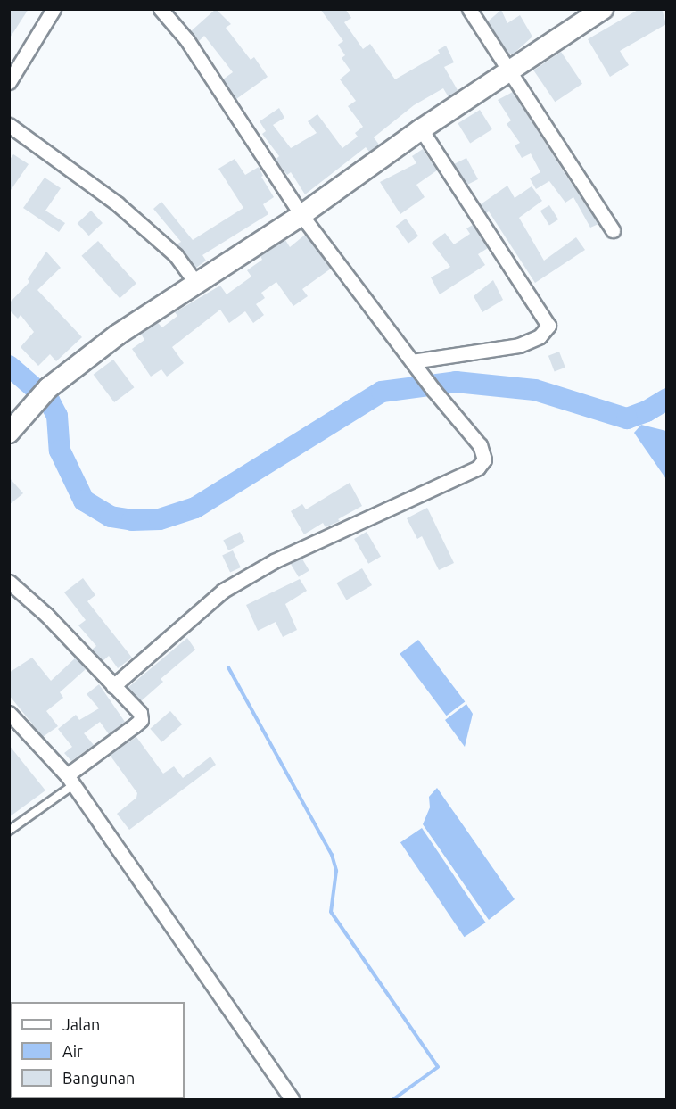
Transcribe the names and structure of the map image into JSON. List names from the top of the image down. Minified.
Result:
{"legend":["Jalan","Air","Bangunan"]}
